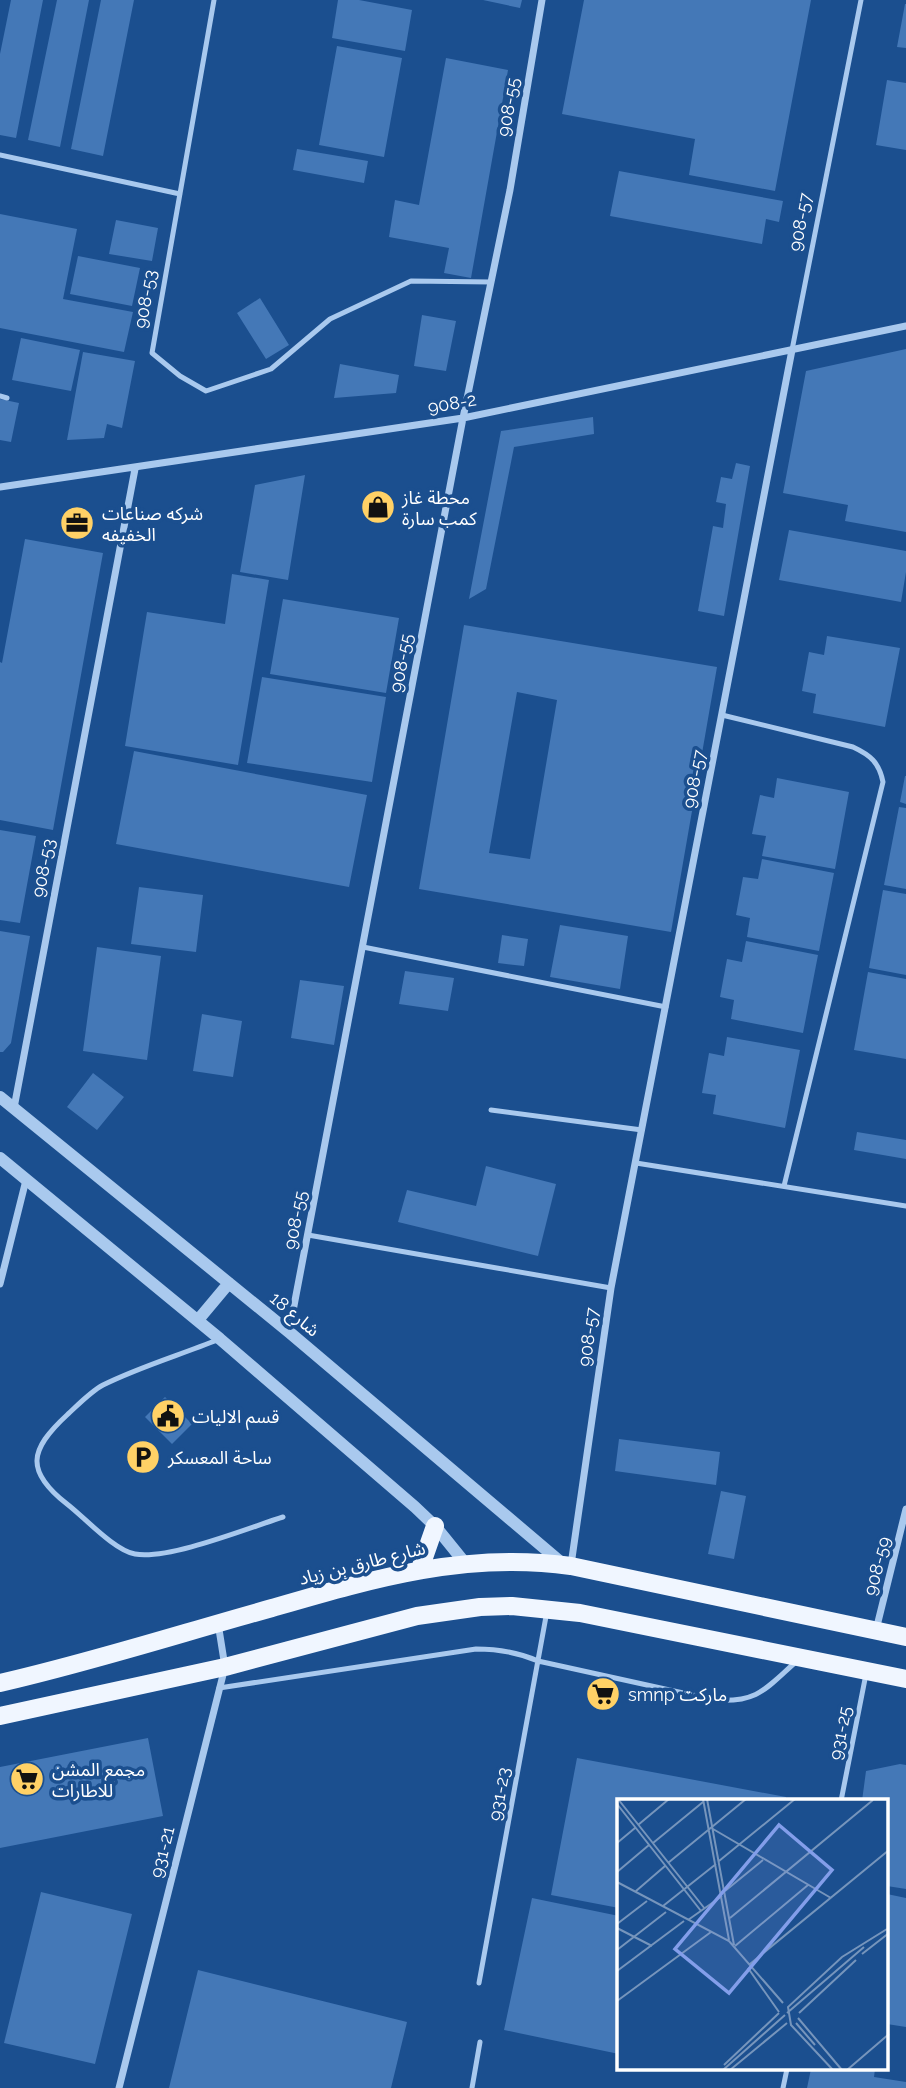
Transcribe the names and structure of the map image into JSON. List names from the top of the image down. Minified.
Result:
{"streets":{"main road":["شارع طارق بن زياد"],"street":["908-55","908-57","908-53","908-2","شارع 18","908-59","931-21"],"lane":["931-25","931-23"]},"crossings":[["908-55","908-53"],["908-55","908-2"],["908-55","شارع 18"],["908-57","908-2"],["908-57","شارع 18"],["908-57","شارع طارق بن زياد"],["908-53","908-2"],["908-53","شارع 18"],["شارع 18","شارع طارق بن زياد"],["شارع طارق بن زياد","908-59"],["شارع طارق بن زياد","931-21"]],"places":{"shop":["محطة غاز كمب سارة"],"office":["شركه صناعات الخفيفه"],"public building":["قسم الاليات"],"parking":["ساحة المعسكر"],"supermarket":["smnp ماركت","مجمع المشن للاطارات"]}}
